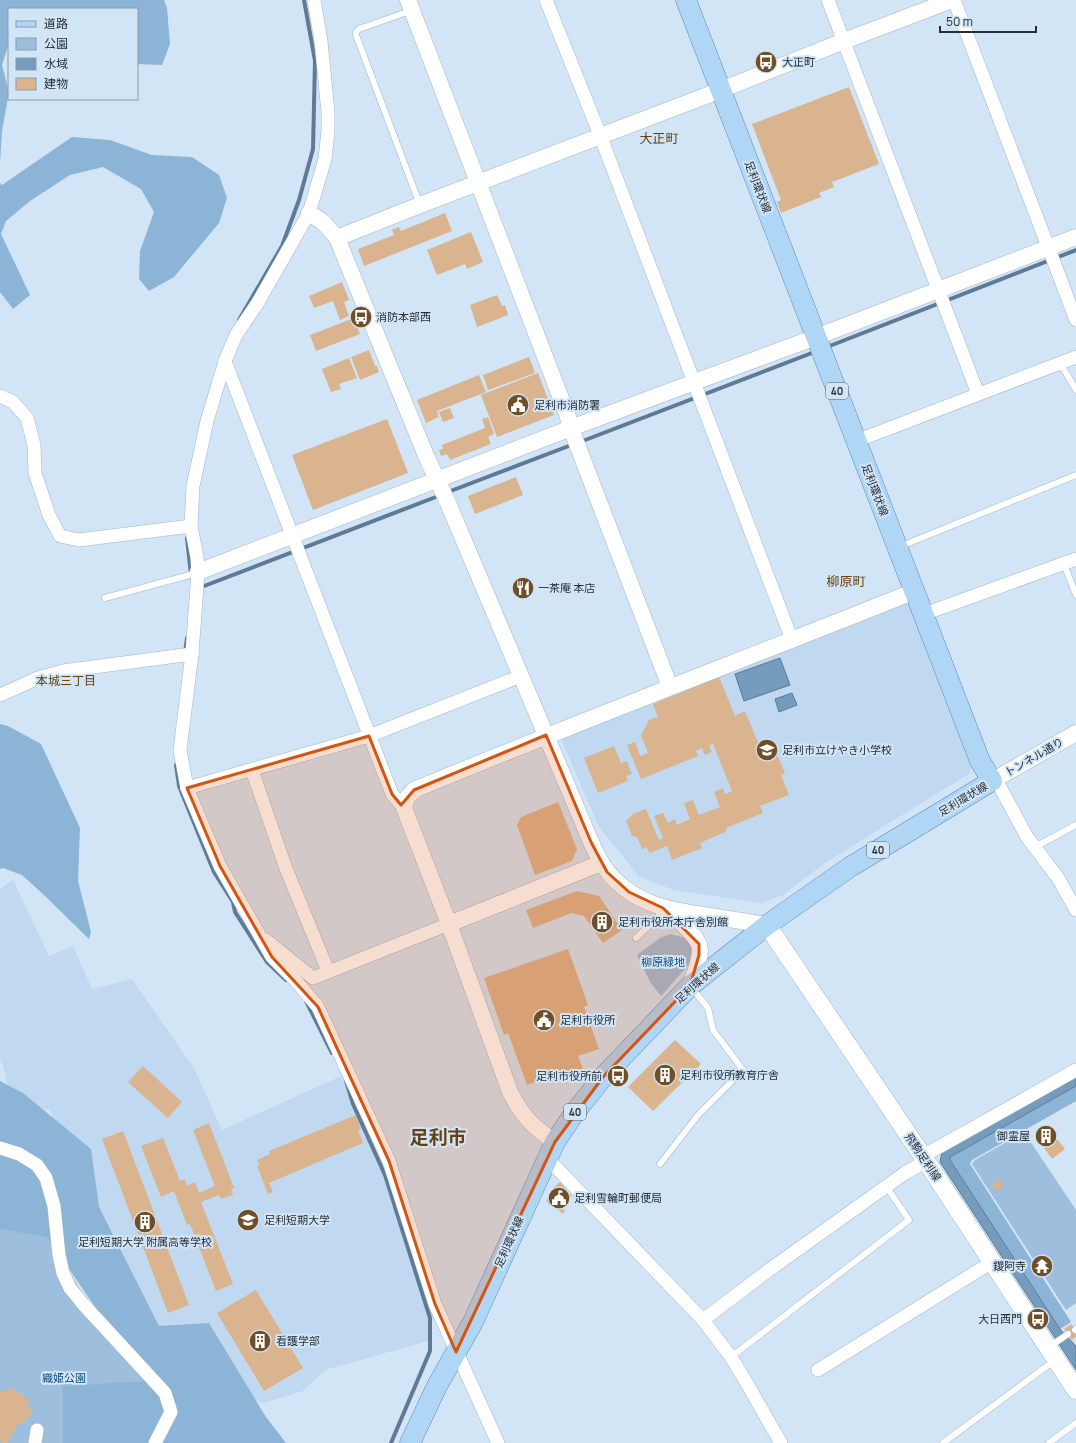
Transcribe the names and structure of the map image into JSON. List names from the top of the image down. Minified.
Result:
{"streets":{"main road":["足利環状線","40","飛駒足利線"],"street":["トンネル通り"]},"crossings":[["足利環状線","トンネル通り"],["足利環状線","飛駒足利線"]],"districts":["大正町","柳原町","本城三丁目","足利市"],"parks":["柳原緑地","織姫公園"],"places":{"bus stop":["大正町","消防本部西","足利市役所前","大日西門"],"public building":["足利市消防署","足利市役所","足利雪輪町郵便局"],"restaurant":["一茶庵 本店"],"school or university":["足利市立けやき小学校","足利短期大学"],"building":["足利市役所本庁舎別館","足利市役所教育庁舎","御霊屋","足利短期大学 附属高等学校","看護学部"],"temple":["鑁阿寺"]},"legend":["道路","公園","水域","建物"],"scale_bar":"50 m"}
